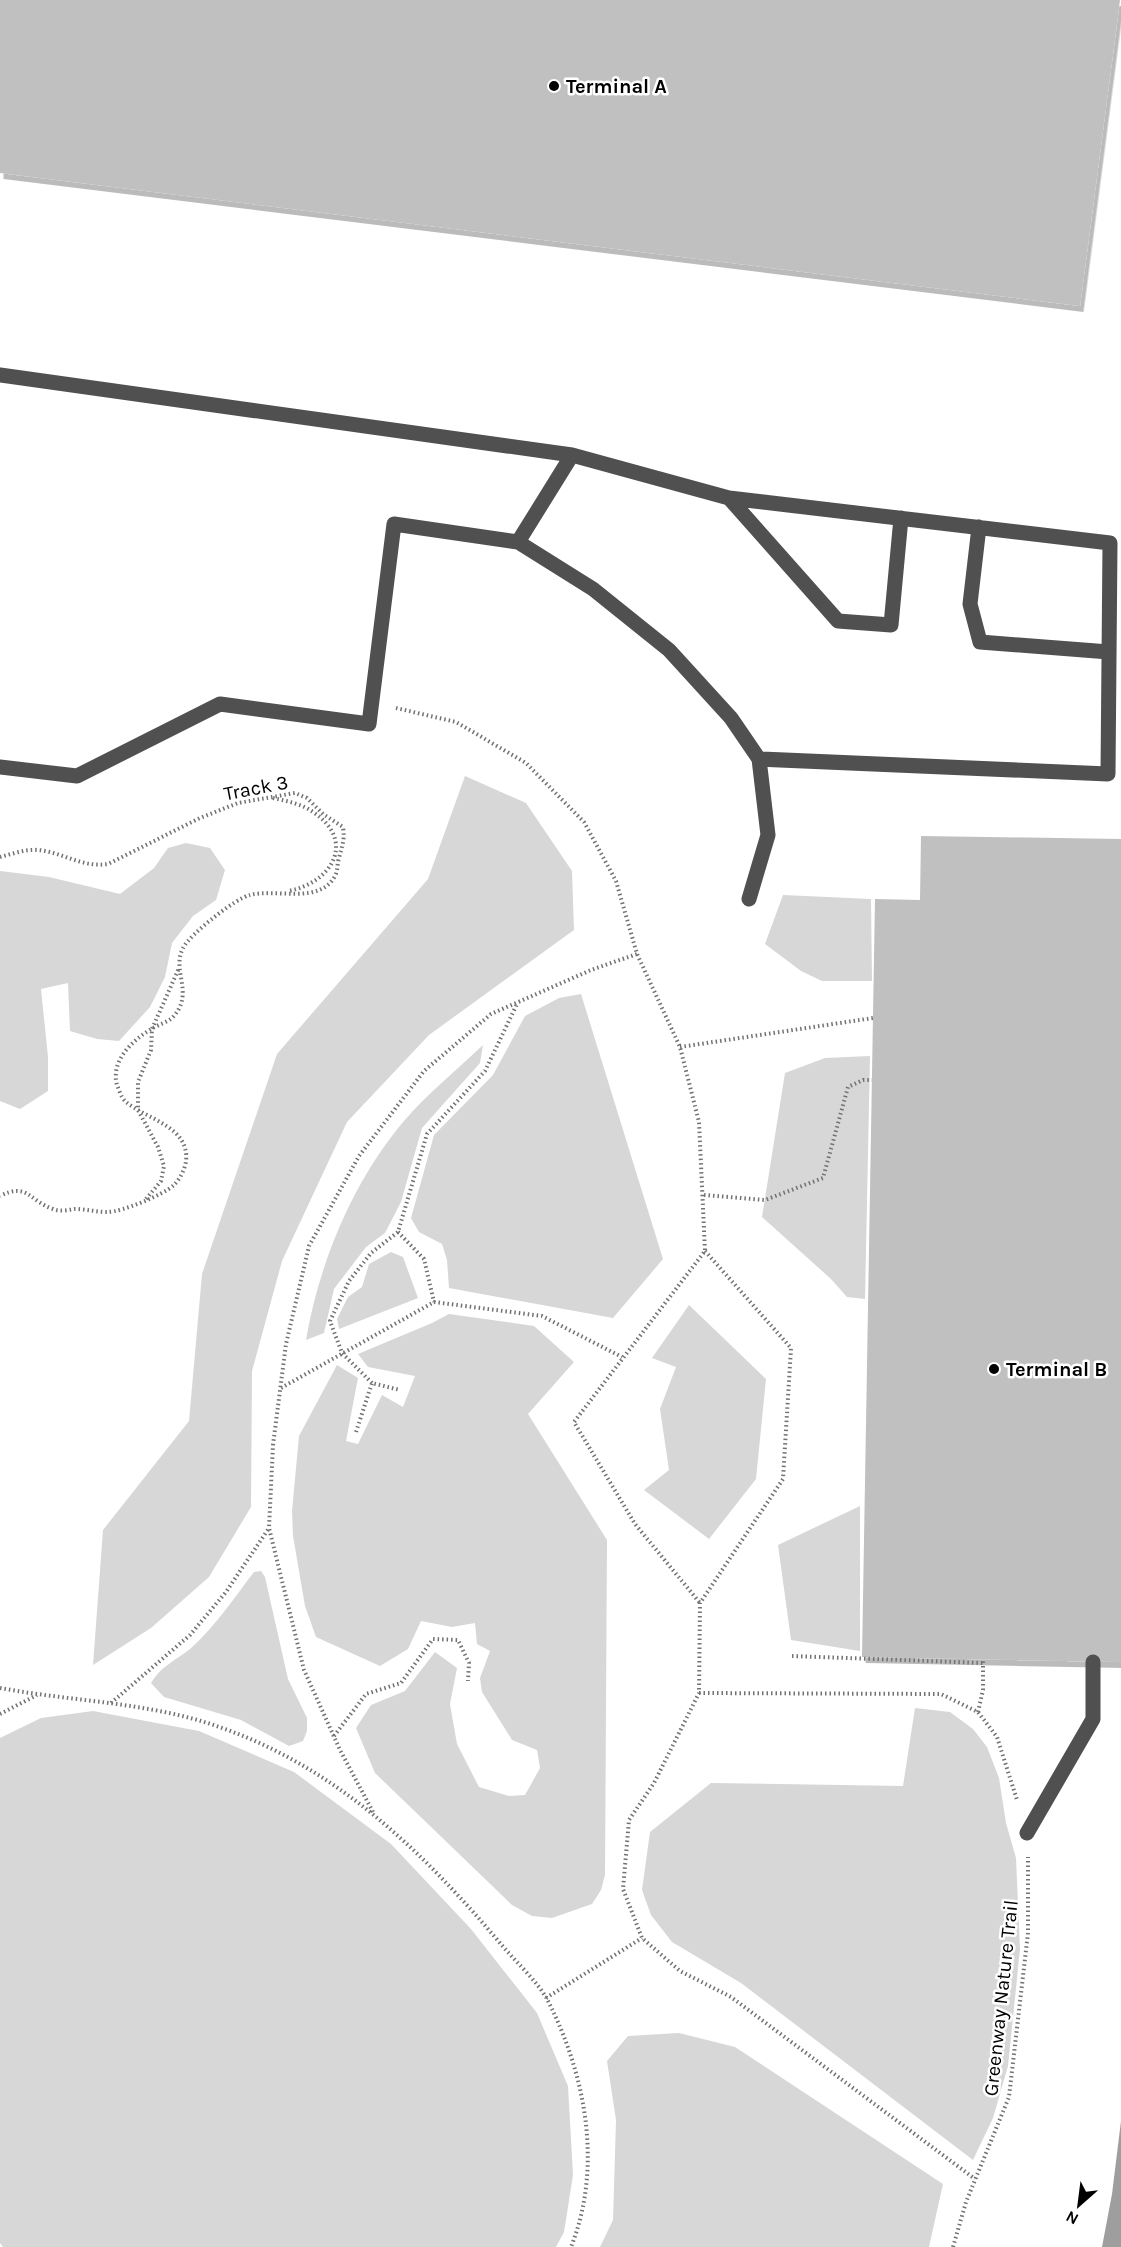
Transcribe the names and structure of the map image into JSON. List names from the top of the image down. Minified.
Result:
{"streets":{"path":["Track 3","Greenway Nature Trail"]},"places":["Terminal A","Terminal B"],"north":"bottom left"}
